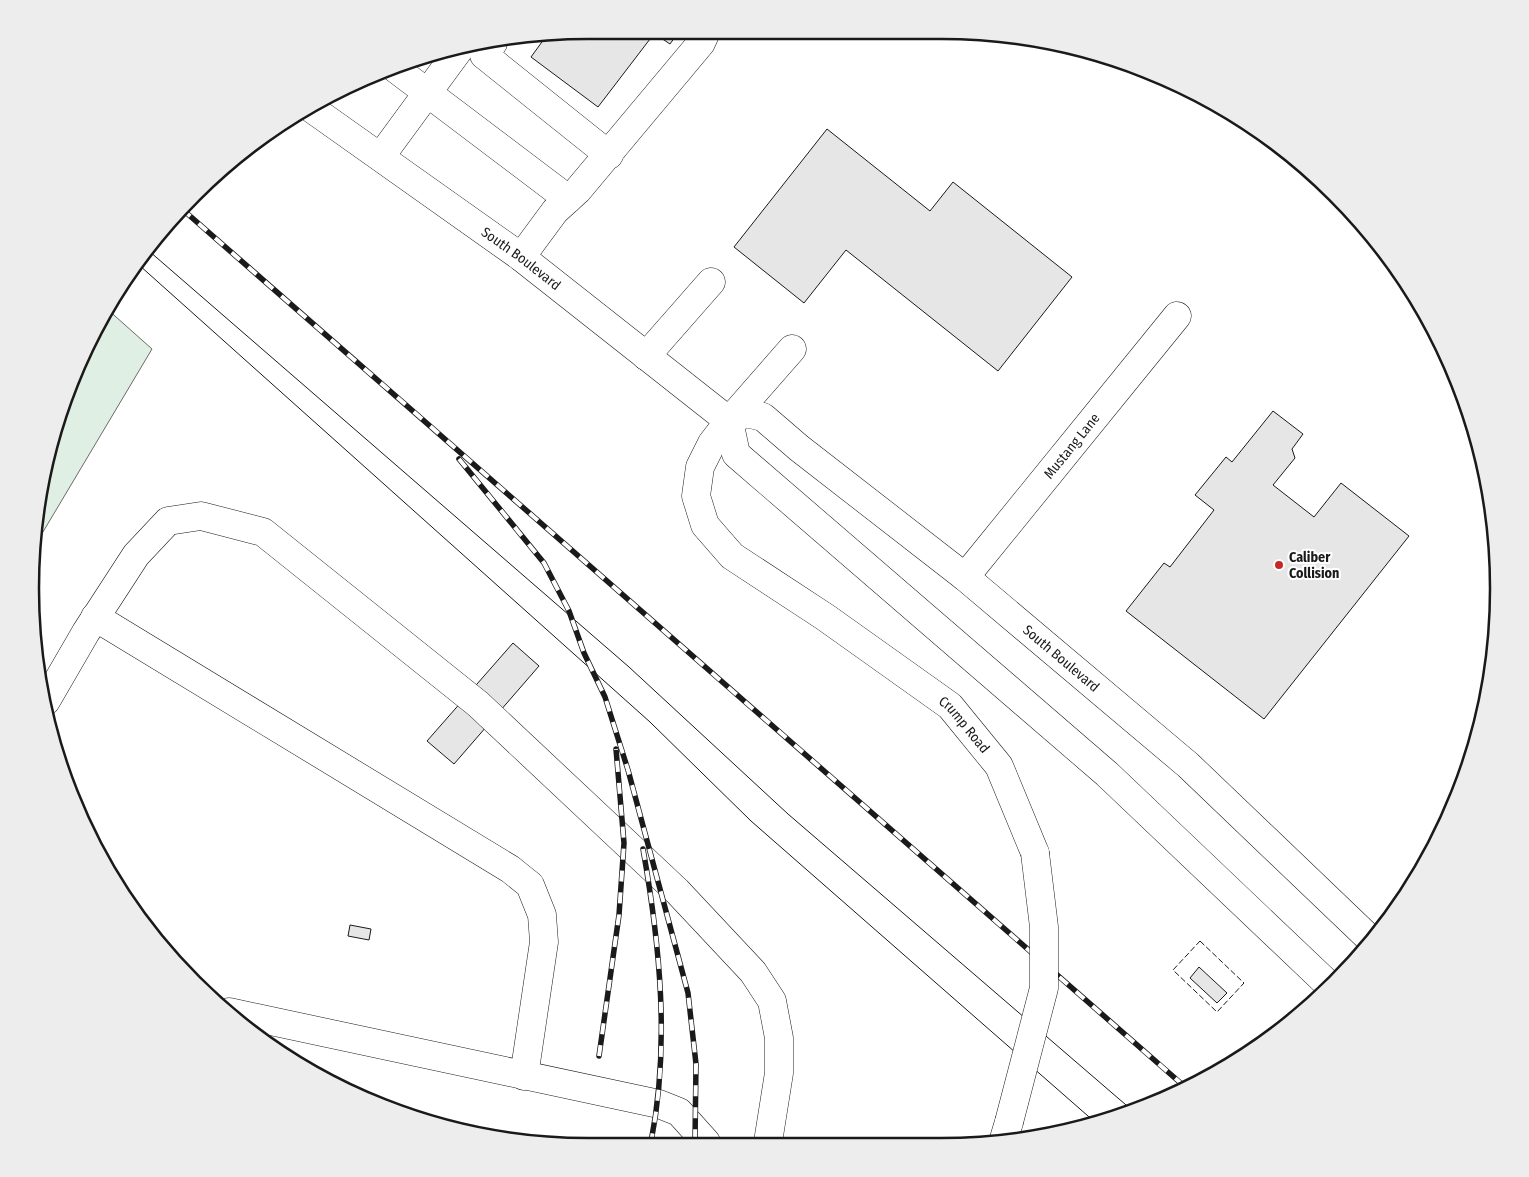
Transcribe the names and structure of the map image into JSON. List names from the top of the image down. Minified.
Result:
{"streets":{"street":["South Boulevard","Mustang Lane","Crump Road"]},"crossings":[["South Boulevard","Mustang Lane"],["South Boulevard","Crump Road"]],"places":["Caliber Collision"]}
